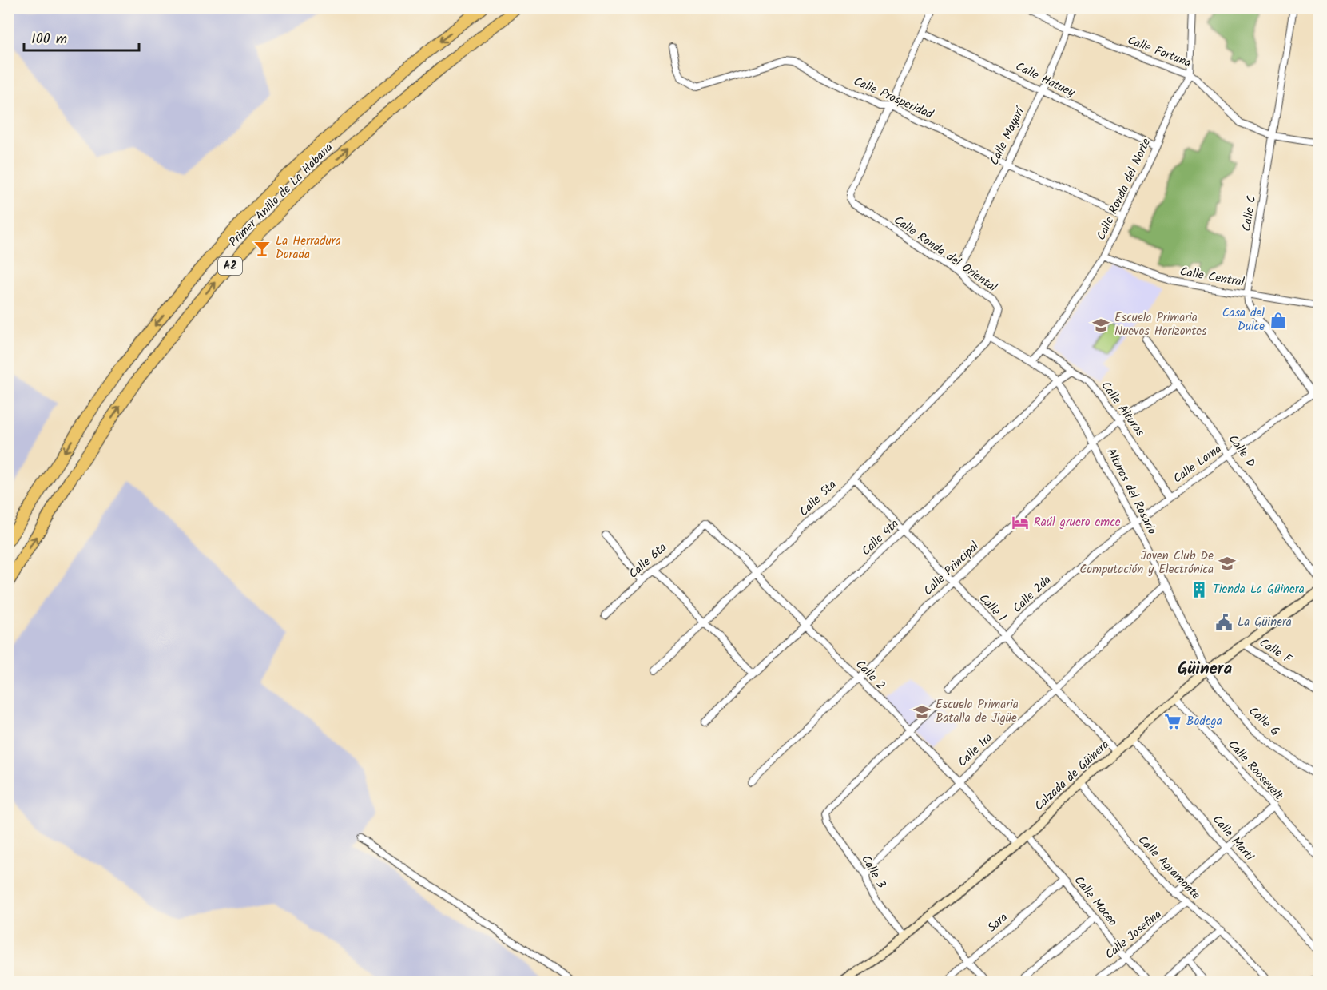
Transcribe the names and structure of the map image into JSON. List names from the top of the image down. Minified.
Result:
{"streets":{"highway":["Primer Anillo de La Habana","A2"],"main road":["Calzada de Güinera"],"street":["Calle Fortuna","Calle Hatuey","Calle Prosperidad","Calle Mayarí","Calle Ronda del Norte","Calle C","Calle Ronda del Oriental","Calle Central","Calle Alturas","Calle D","Calle Loma","Alturas del Rosario","Calle 5ta","Calle 4ta","Calle 6ta","Calle Principal","Calle 2da","Calle 1","Calle F","Calle 2","Calle G","Calle 1ra","Calle Roosevelt","Calle Marti","Calle Agramonte","Calle 3","Calle Maceo","Sara","Calle Josefina"]},"crossings":[["Calle Fortuna","Calle Mayarí"],["Calle Fortuna","Calle Ronda del Norte"],["Calle Fortuna","Calle C"],["Calle Hatuey","Calle Mayarí"],["Calle Hatuey","Calle Ronda del Norte"],["Calle Prosperidad","Calle Mayarí"],["Calle Prosperidad","Calle Ronda del Norte"],["Calle Prosperidad","Calle Ronda del Oriental"],["Calle Mayarí","Calle Ronda del Oriental"],["Calle Ronda del Norte","Calle Central"],["Calle Ronda del Norte","Calle Alturas"],["Calle Ronda del Norte","Alturas del Rosario"],["Calle C","Calle Central"],["Calle Ronda del Oriental","Alturas del Rosario"],["Calle Ronda del Oriental","Calle 5ta"],["Calle Alturas","Calle Loma"],["Calle Alturas","Calle 4ta"],["Calle Alturas","Calle Principal"],["Calle D","Calle Loma"],["Calle D","Calle Principal"],["Calle Loma","Alturas del Rosario"],["Calle Loma","Calle 2da"],["Alturas del Rosario","Calle 5ta"],["Alturas del Rosario","Calle 4ta"],["Alturas del Rosario","Calle Principal"],["Alturas del Rosario","Calle 2da"],["Alturas del Rosario","Calle G"],["Alturas del Rosario","Calle 1ra"],["Alturas del Rosario","Calzada de Güinera"],["Calle 5ta","Calle 1"],["Calle 5ta","Calle 2"],["Calle 4ta","Calle 1"],["Calle 4ta","Calle 2"],["Calle 6ta","Calle 2"],["Calle Principal","Calle 1"],["Calle Principal","Calle 2"],["Calle 2da","Calle 1"],["Calle 1","Calle 1ra"],["Calle 1","Calzada de Güinera"],["Calle F","Calzada de Güinera"],["Calle 2","Calle 1ra"],["Calle 2","Calzada de Güinera"],["Calle 2","Calle 3"],["Calle G","Calzada de Güinera"],["Calle 1ra","Calle 3"],["Calle Roosevelt","Calzada de Güinera"],["Calzada de Güinera","Calle Marti"],["Calzada de Güinera","Calle Agramonte"],["Calzada de Güinera","Calle 3"],["Calzada de Güinera","Calle Maceo"],["Calle Agramonte","Calle Josefina"],["Calle Maceo","Sara"],["Calle Maceo","Calle Josefina"]],"districts":["Güinera"],"places":{"bar":["La Herradura Dorada"],"shop":["Casa del Dulce"],"school or university":["Escuela Primaria Nuevos Horizontes","Joven Club De Computación y Electrónica","Escuela Primaria Batalla de Jigüe"],"hotel":["Raúl gruero emce"],"building":["Tienda La Güinera"],"public building":["La Güinera"],"supermarket":["Bodega"]},"scale_bar":"100 m"}
